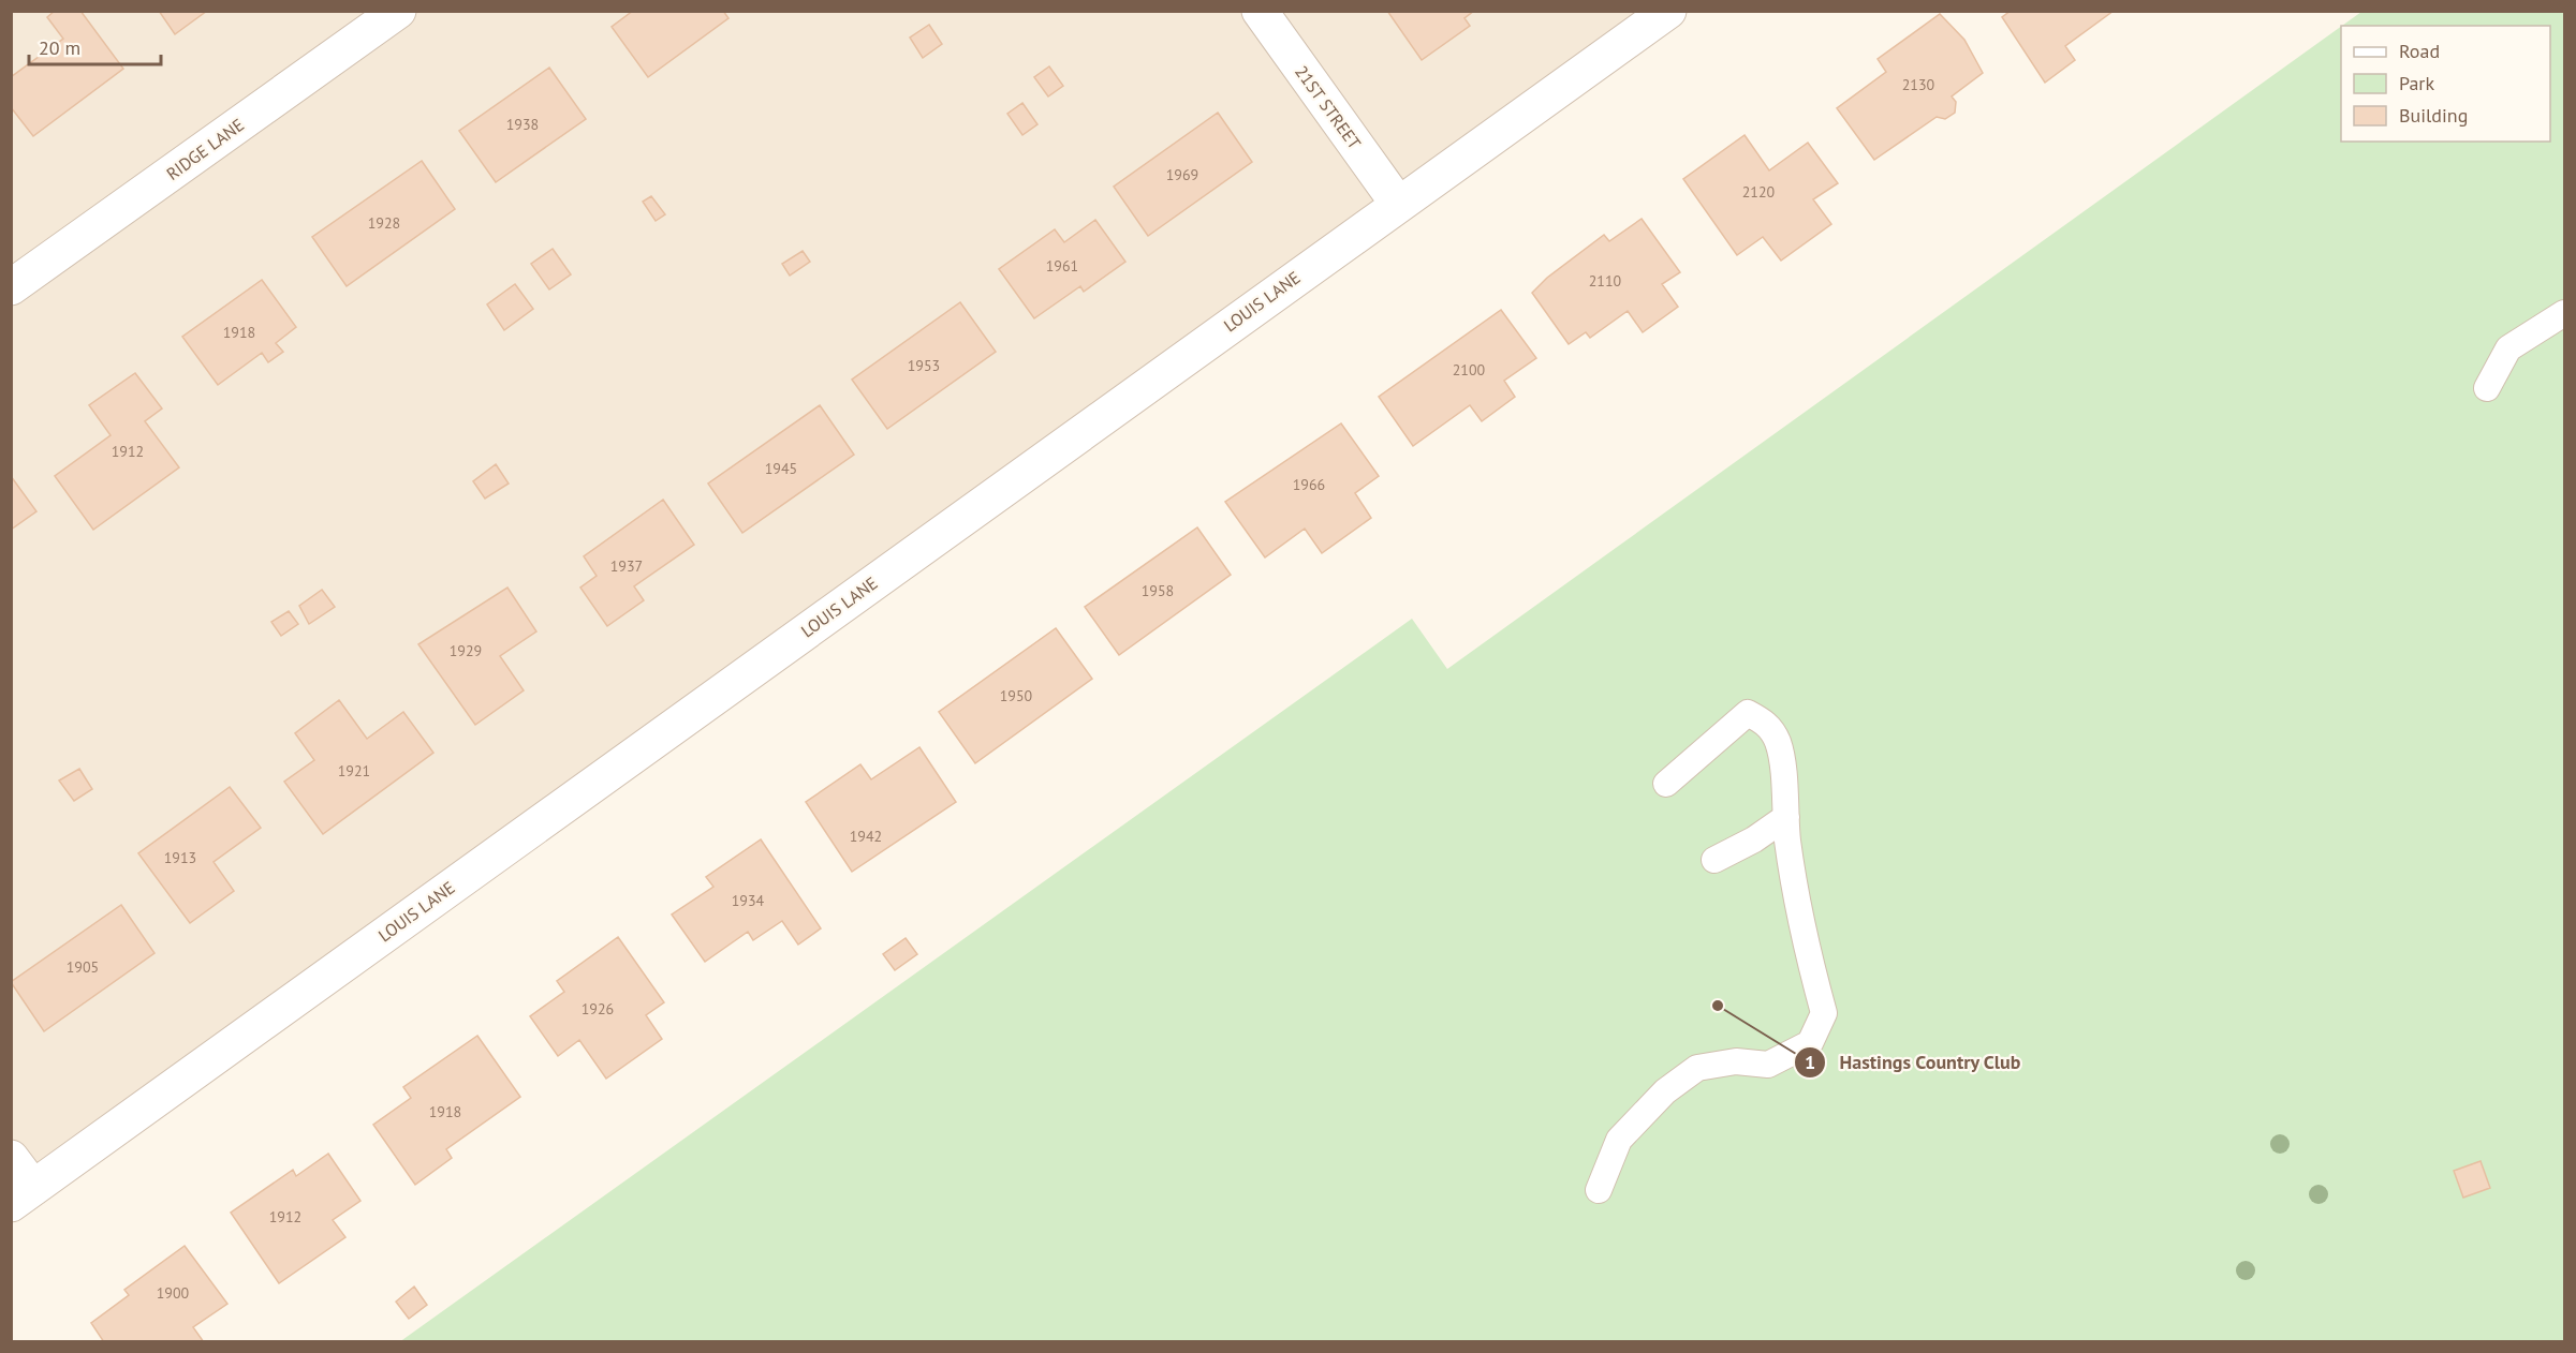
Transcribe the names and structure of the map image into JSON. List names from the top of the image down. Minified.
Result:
{"streets":{"street":["21ST STREET","RIDGE LANE","LOUIS LANE"]},"crossings":[["21ST STREET","LOUIS LANE"]],"places":["Hastings Country Club"],"house_numbers":["2130","1938","1969","2120","1928","1961","2110","1918","1953","2100","1912","1945","1966","1937","1958","1929","1950","1921","1942","1913","1934","1905","1926","1918","1912","1900"],"legend":["Road","Park","Building"],"scale_bar":"20 m"}
